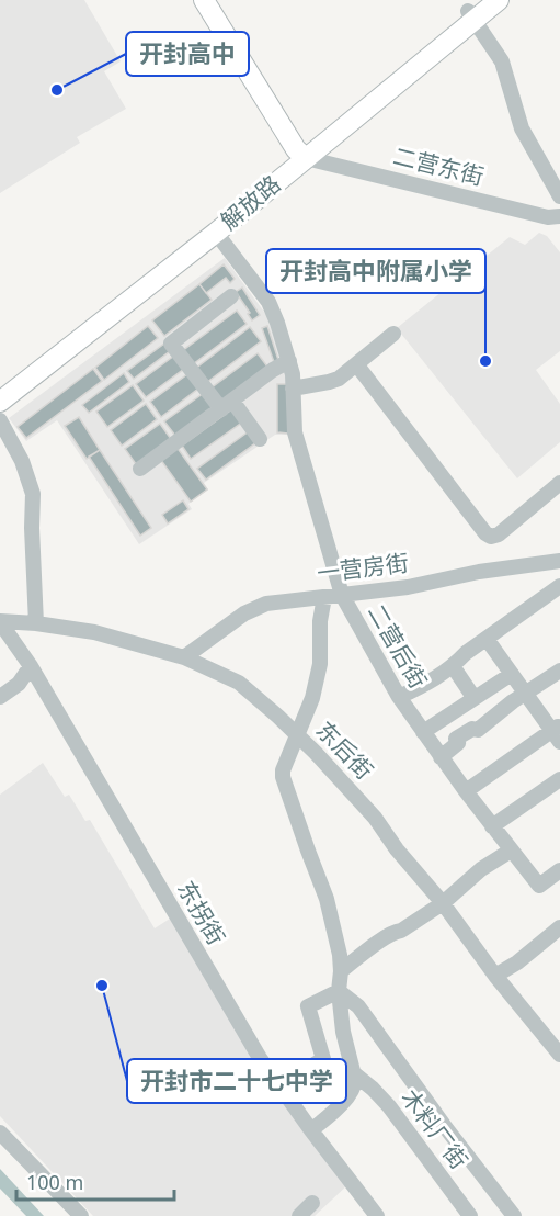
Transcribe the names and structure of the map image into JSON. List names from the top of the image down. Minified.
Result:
{"streets":{"main road":["解放路"],"street":["二营东街","一营房街","二营后街","东后街","东拐街","木料厂街"]},"crossings":[["二营东街","解放路"],["解放路","二营后街"],["一营房街","二营后街"],["一营房街","东后街"],["东后街","东拐街"]],"places":["开封高中","开封高中附属小学","开封市二十七中学"],"scale_bar":"100 m"}
